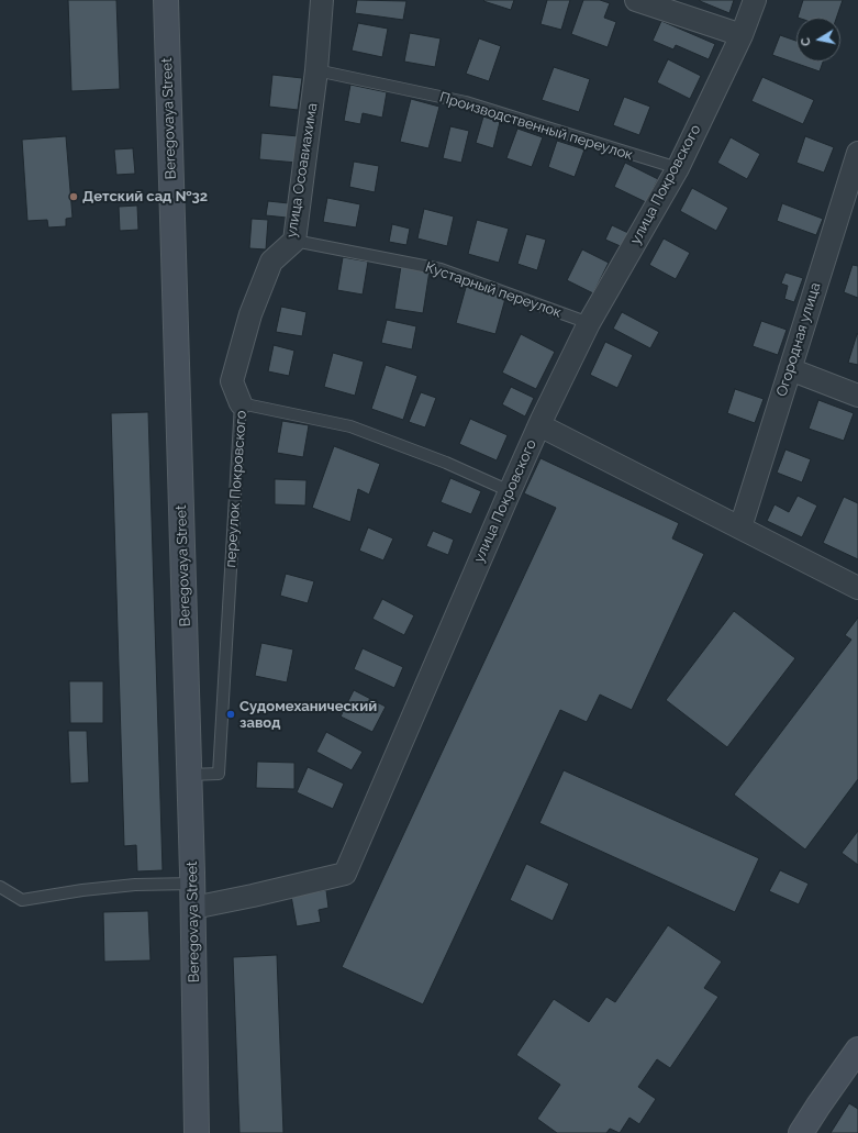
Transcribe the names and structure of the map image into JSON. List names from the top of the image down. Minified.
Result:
{"streets":{"main road":["Beregovaya Street"],"street":["улица Осоавиахима","улица Покровского","Огородная улица"],"lane":["Производственный переулок","Кустарный переулок","переулок Покровского"]},"crossings":[["Beregovaya Street","улица Покровского"],["Beregovaya Street","переулок Покровского"],["Производственный переулок","улица Осоавиахима"],["Производственный переулок","улица Покровского"],["улица Осоавиахима","Кустарный переулок"],["улица Осоавиахима","переулок Покровского"],["улица Покровского","Кустарный переулок"],["улица Покровского","переулок Покровского"]],"places":["Детский сад №32","Судомеханический завод"],"north":"left"}
